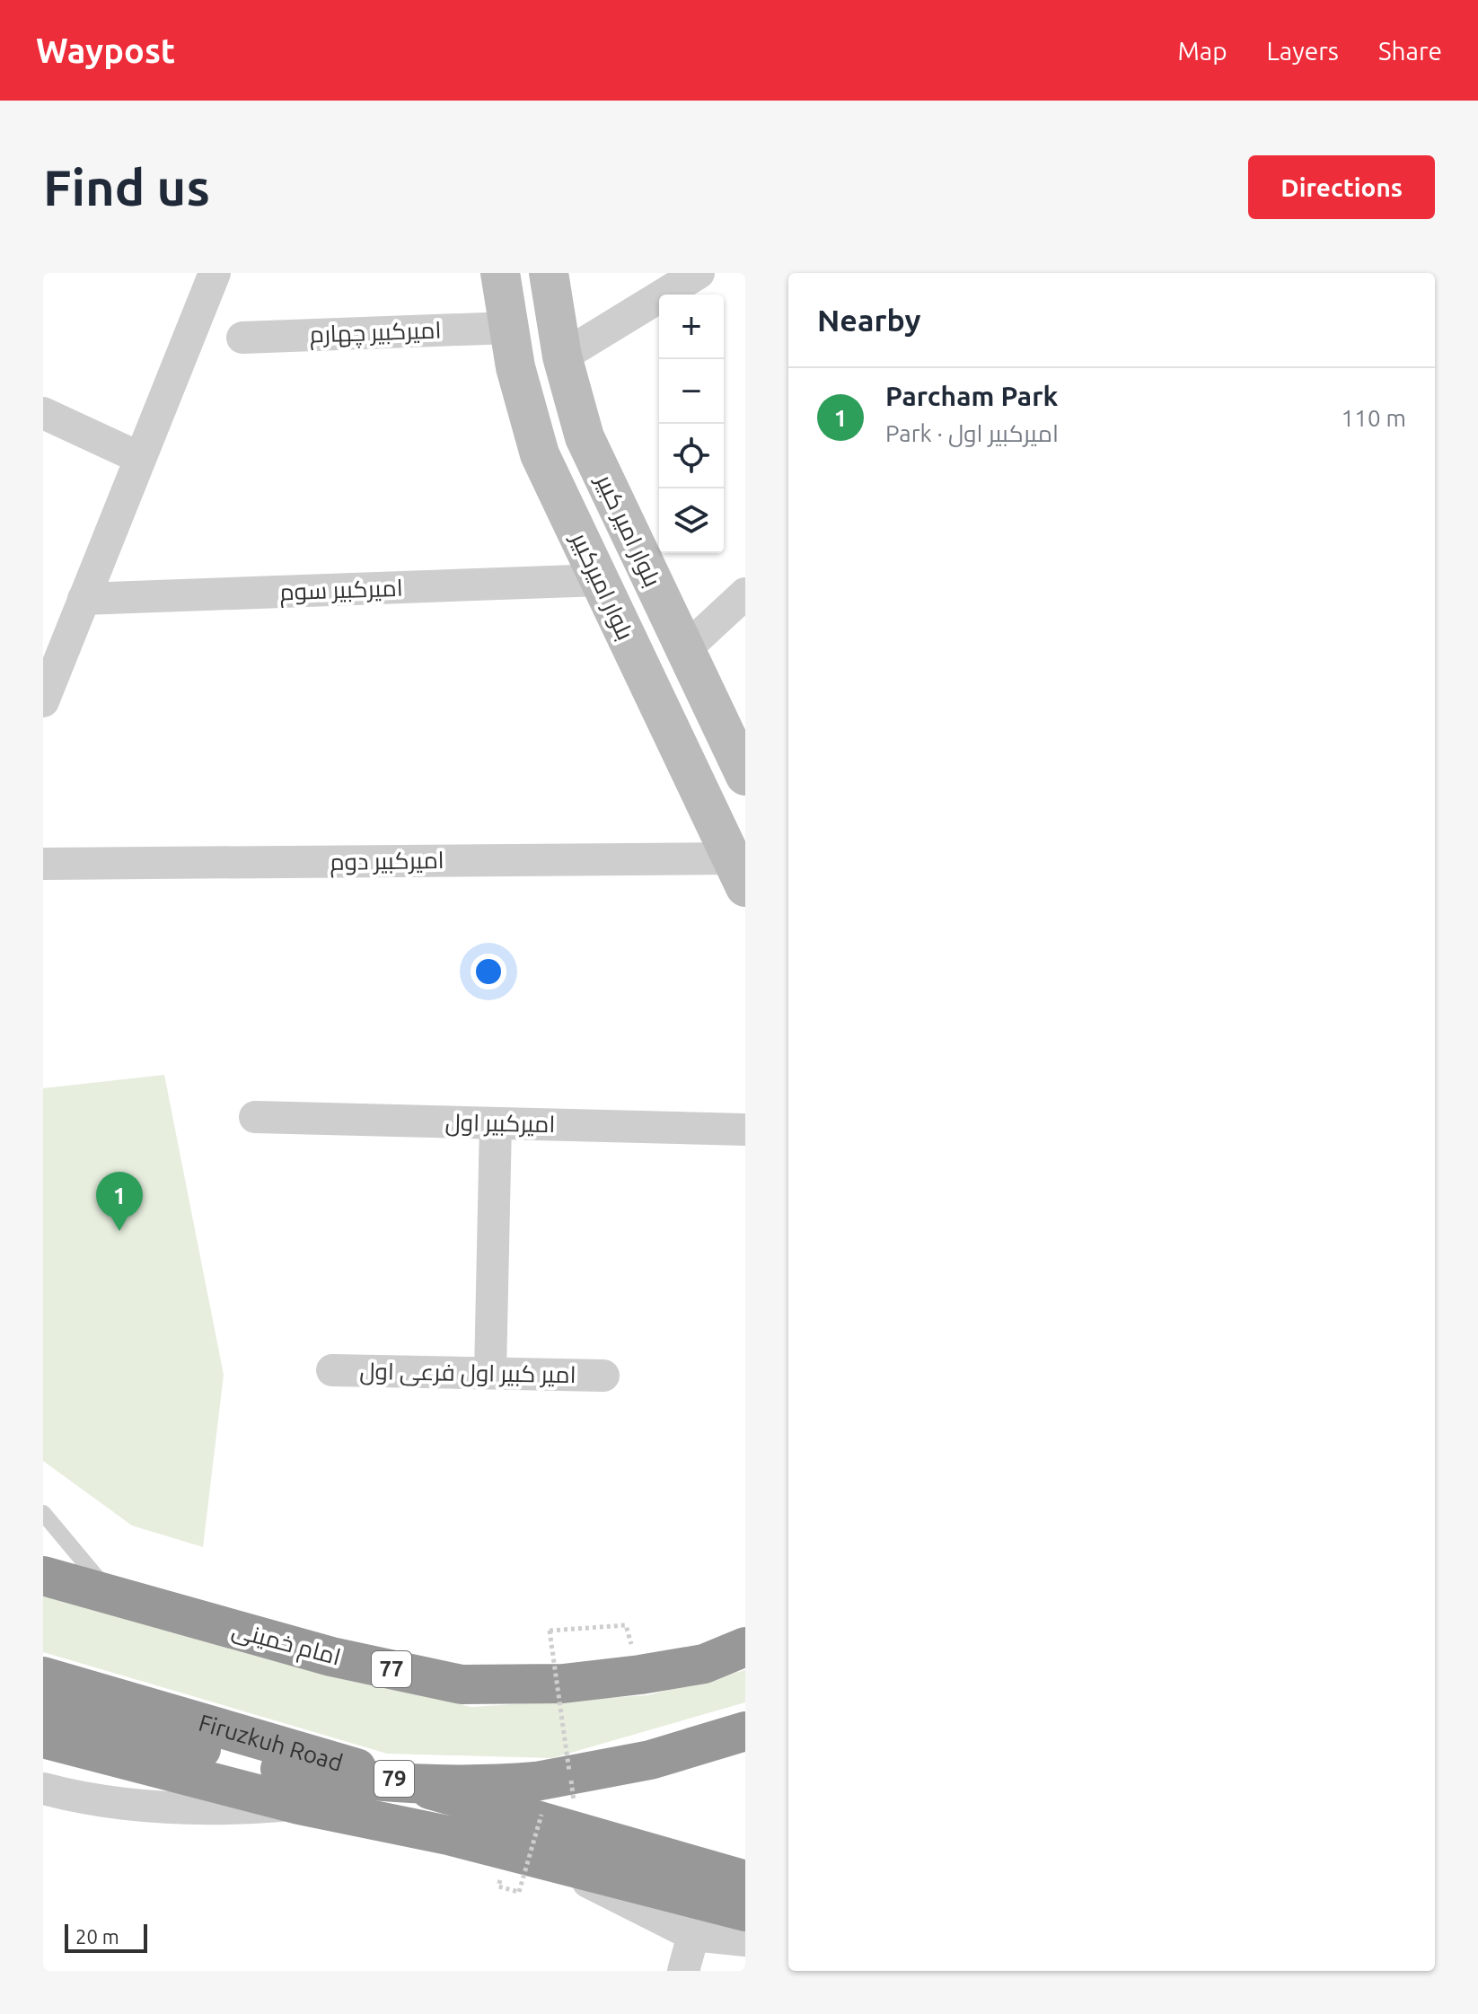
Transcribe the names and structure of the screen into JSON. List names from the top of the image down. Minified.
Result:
{"streets":{"highway":["امام خمینی","77","Firuzkuh Road","79"],"street":["امیرکبیر چهارم","بلوار امیر کبیر","بلوار امیرکبیر","امیرکبیر سوم","امیرکبیر دوم","امیرکبیر اول","امیر کبیر اول فرعی اول"]},"crossings":[["امیرکبیر چهارم","بلوار امیرکبیر"],["بلوار امیرکبیر","امیرکبیر سوم"],["بلوار امیرکبیر","امیرکبیر دوم"]],"scale_bar":"20 m","page":{"header":"Waypost","nav":["Map","Layers","Share"],"buttons":"Directions","title":"Find us","heading":"Nearby","map_buttons":["+","−"],"list":[{"mark":"1","name":"Parcham Park","note":"Park · امیرکبیر اول","value":"110 m"}],"pins":"1","scale":"20 m"}}
